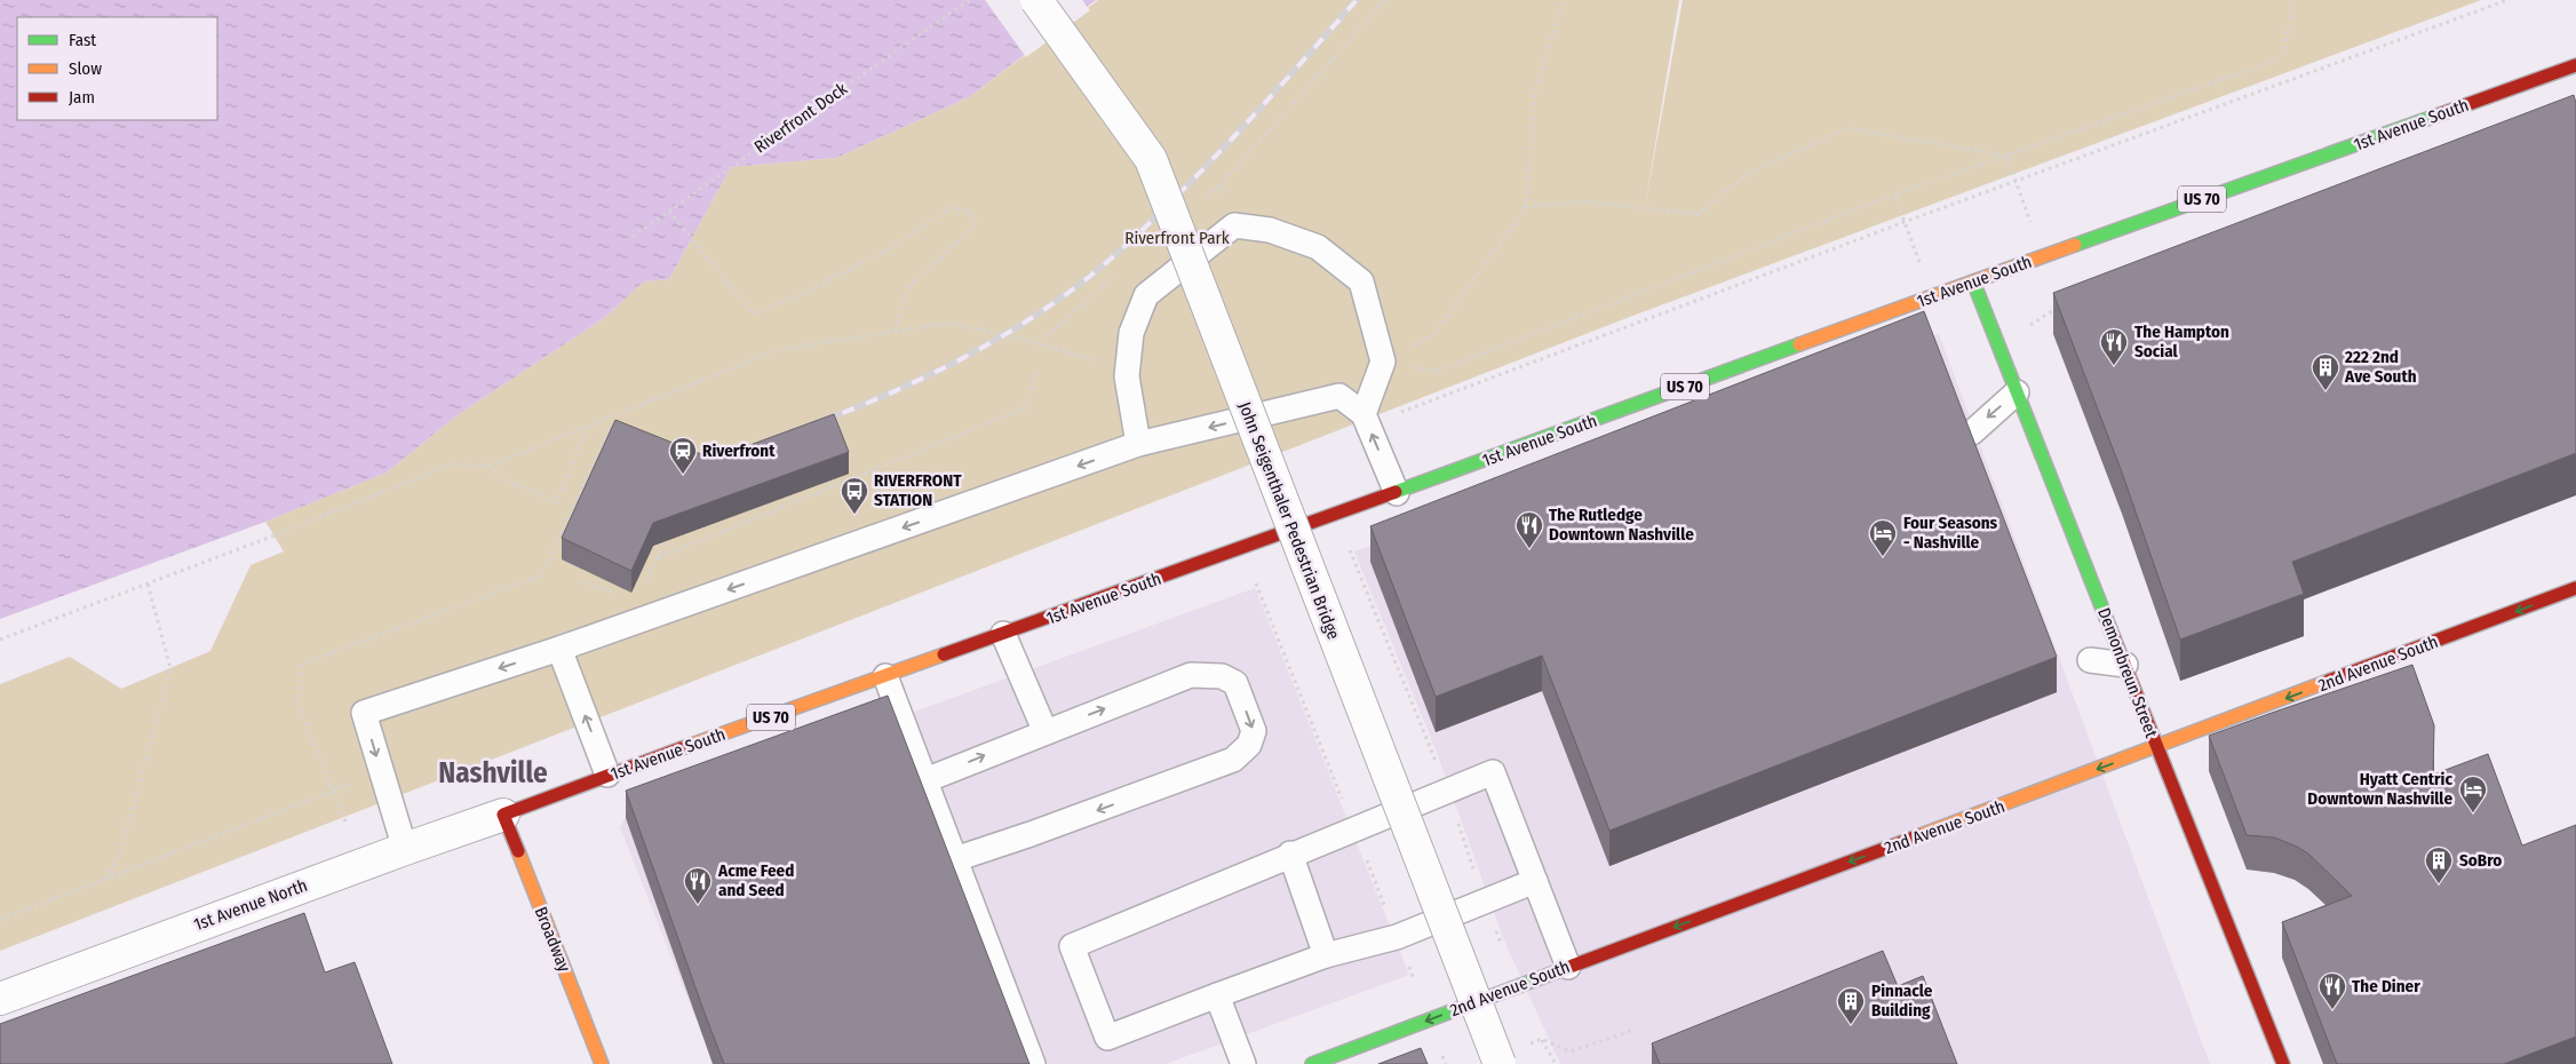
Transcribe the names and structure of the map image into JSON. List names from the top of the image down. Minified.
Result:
{"streets":{"main road":["1st Avenue South","US 70","2nd Avenue South","Demonbreun Street","Broadway"],"street":["John Seigenthaler Pedestrian Bridge","1st Avenue North"],"path":["Riverfront Dock"]},"crossings":[["1st Avenue South","Demonbreun Street"],["1st Avenue South","1st Avenue North"],["1st Avenue South","Broadway"],["2nd Avenue South","Demonbreun Street"],["1st Avenue North","Broadway"]],"one_way":["2nd Avenue South"],"districts":["Nashville"],"parks":["Riverfront Park"],"places":{"restaurant":["The Hampton Social","The Rutledge Downtown Nashville","Acme Feed and Seed","The Diner"],"building":["222 2nd Ave South","SoBro","Pinnacle Building"],"station":["Riverfront"],"bus stop":["RIVERFRONT STATION"],"hotel":["Four Seasons - Nashville","Hyatt Centric Downtown Nashville"]},"legend":["Fast","Slow","Jam"]}
